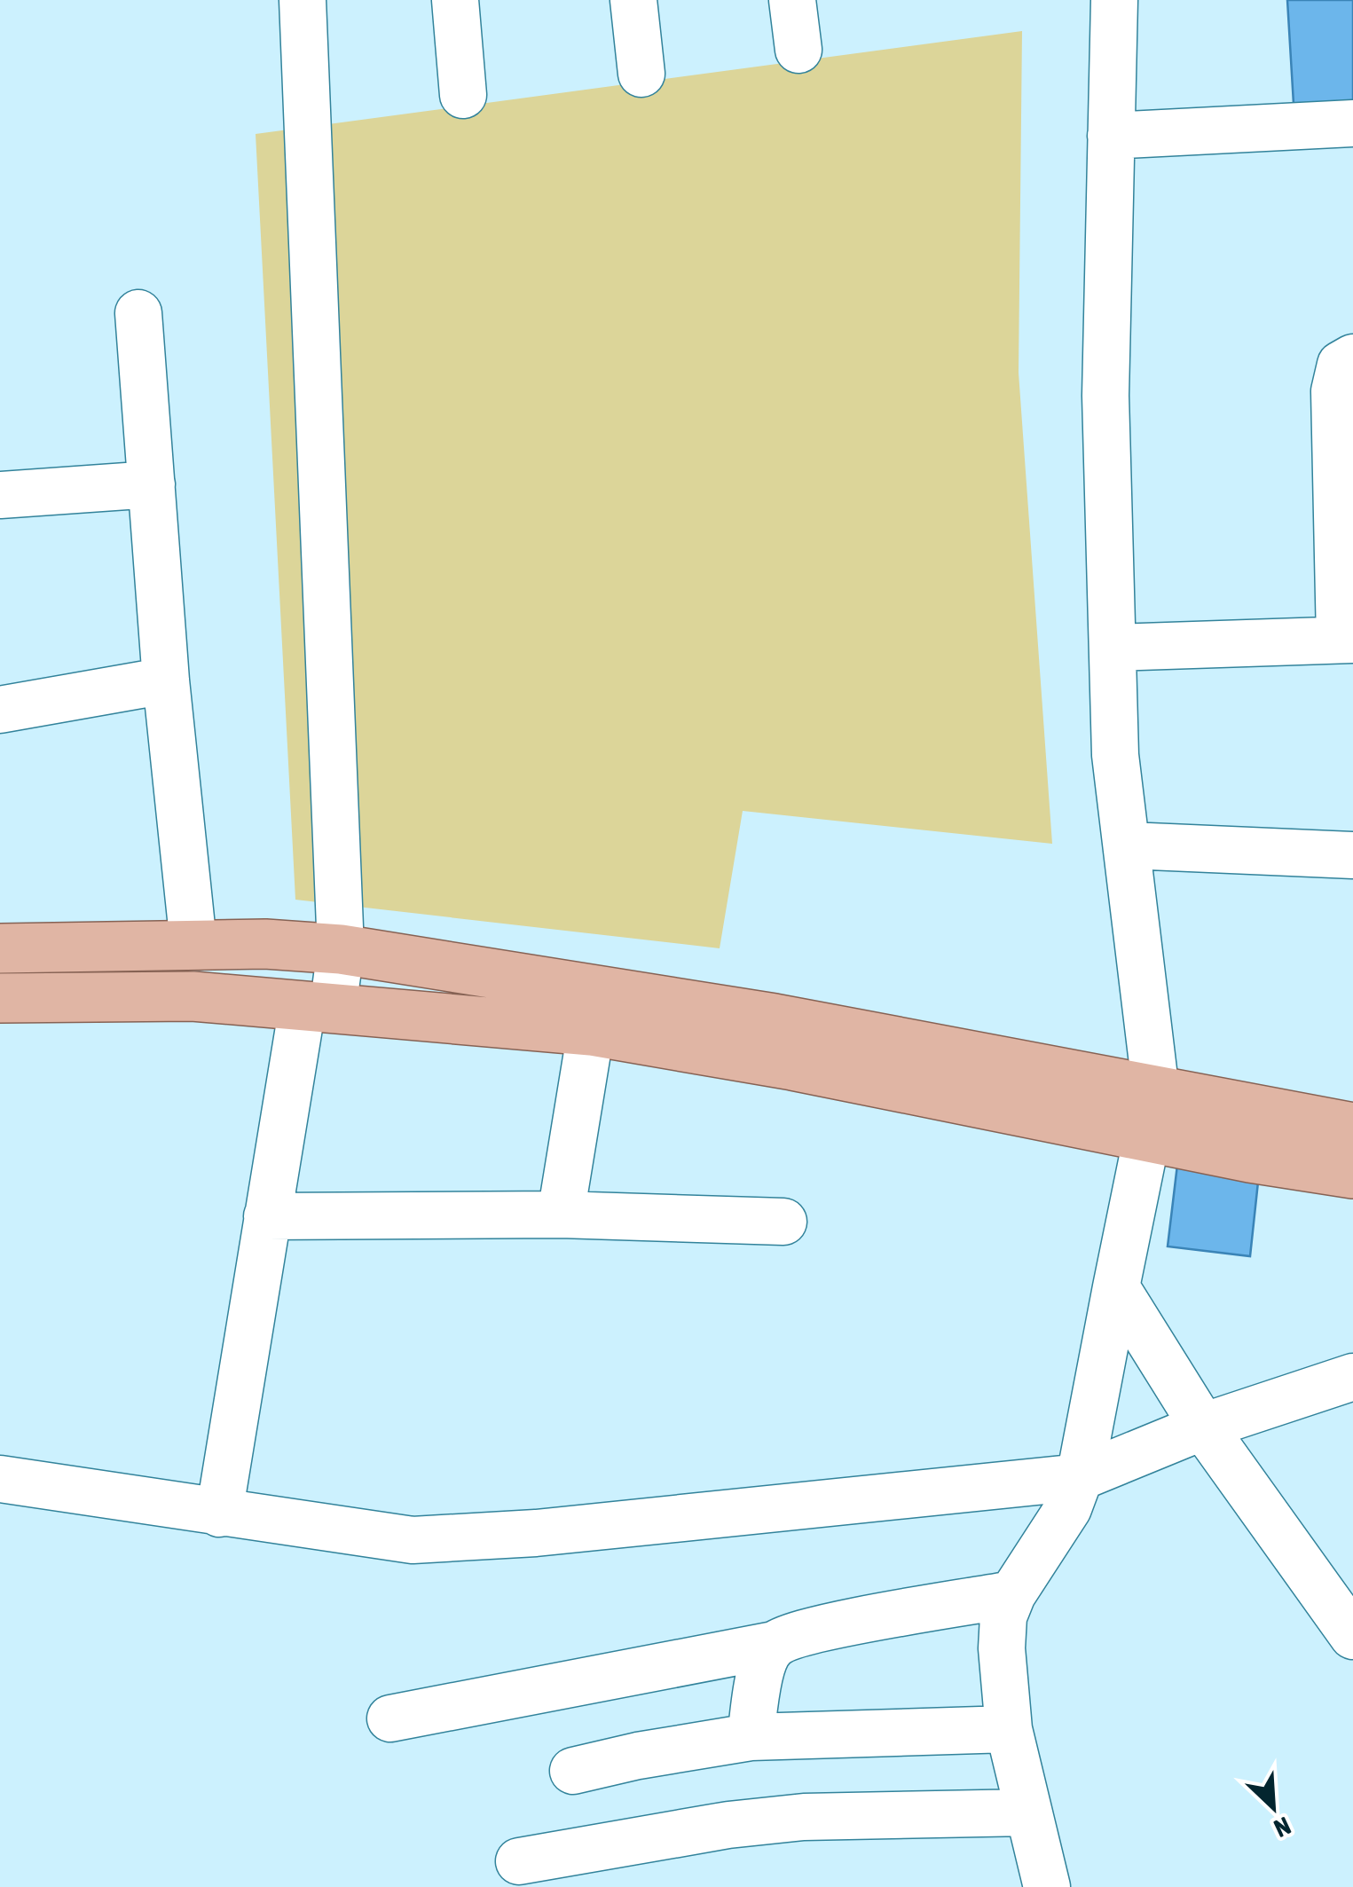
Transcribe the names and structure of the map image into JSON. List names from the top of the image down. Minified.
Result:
{"north":"bottom right"}
